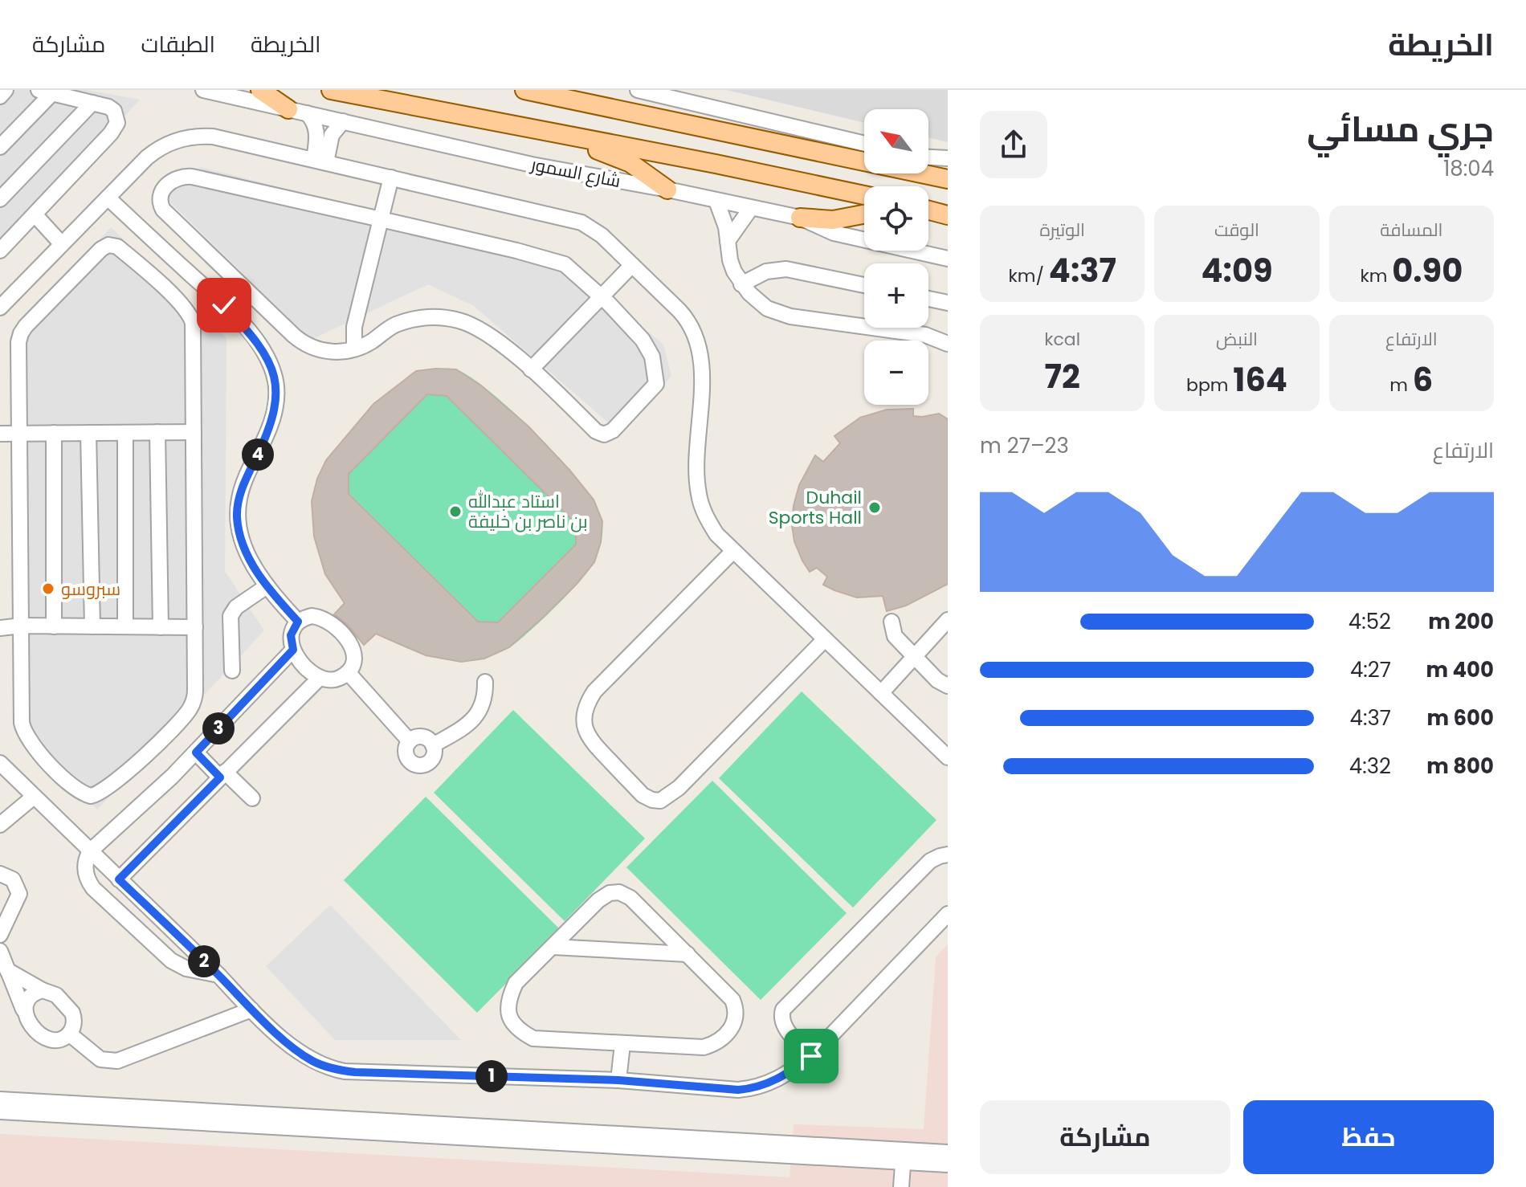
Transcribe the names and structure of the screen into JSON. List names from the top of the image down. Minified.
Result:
{"streets":{"main road":["شارع السمور"]},"places":["Duhail Sports Hall","استاد عبدالله بن ناصر بن خليفة","سبروسو"],"north":"top left","page":{"header":"الخريطة","nav":["الخريطة","الطبقات","مشاركة"],"heading":["جري مسائي","18:04"],"map_buttons":["+","−"],"stats":[["المسافة","0.90 km"],["الوقت","4:09"],["الوتيرة","4:37 /km"],["الارتفاع","6 m"],["النبض","164 bpm"],["kcal","72"]],"chart":["الارتفاع","23–27 m"],"pins":["4","3","2","1"],"list":[{"name":"200 m","note":"4:52"},{"name":"400 m","note":"4:27"},{"name":"600 m","note":"4:37"},{"name":"800 m","note":"4:32"}],"buttons":["حفظ","مشاركة"]}}
